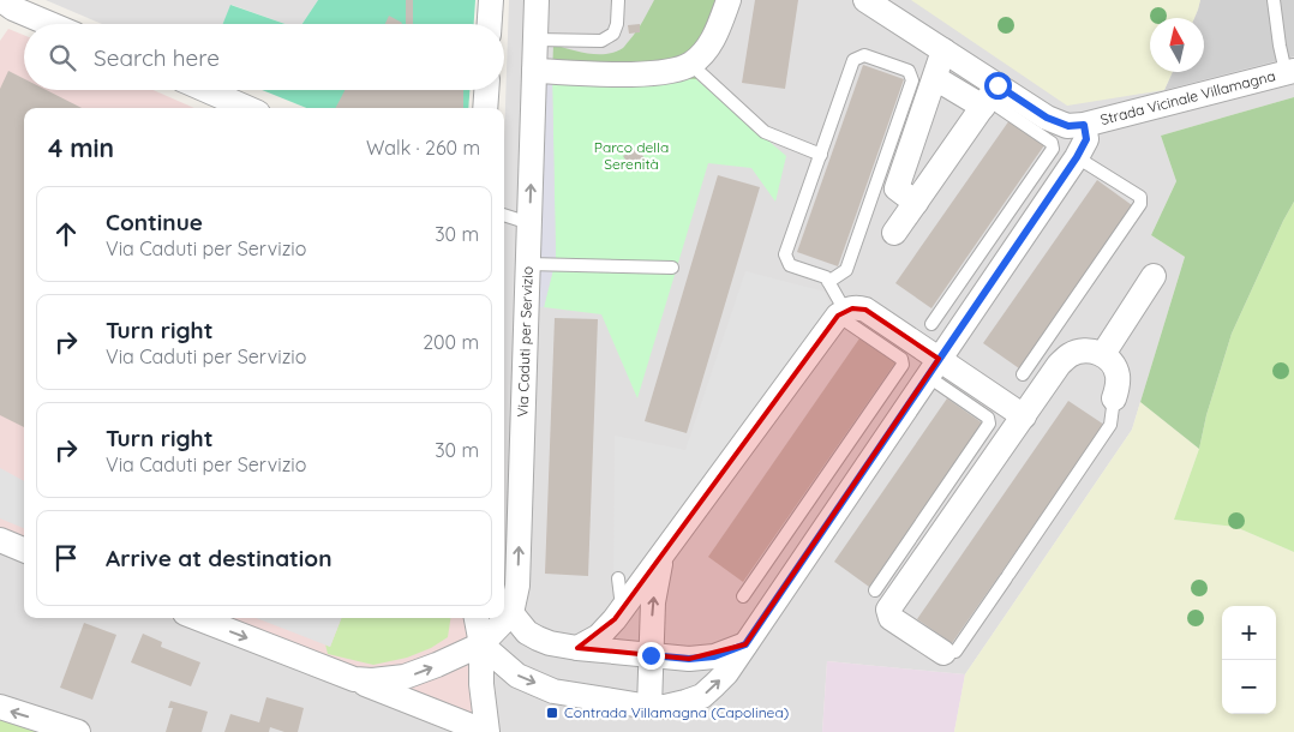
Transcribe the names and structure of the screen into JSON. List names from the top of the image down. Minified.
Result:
{"streets":{"street":["Strada Vicinale Villamagna","Via Caduti per Servizio"]},"one_way":["Via Caduti per Servizio"],"parks":["Parco della Serenità"],"places":{"transit":["Contrada Villamagna (Capolinea)"]},"north":"top","page":{"search":"Search here","heading":["4 min","Walk · 260 m"],"list":[["Continue","Via Caduti per Servizio","30 m"],["Turn right","Via Caduti per Servizio","200 m"],["Turn right","Via Caduti per Servizio","30 m"],"Arrive at destination"],"map_buttons":["+","−"]}}
